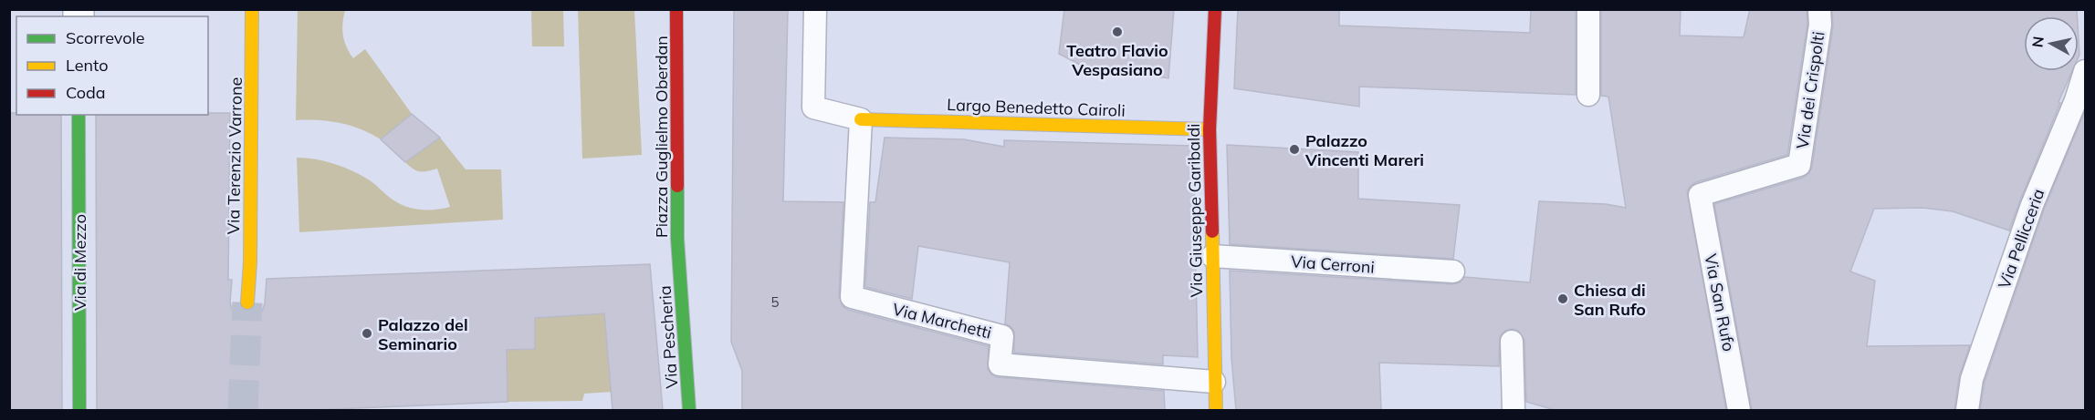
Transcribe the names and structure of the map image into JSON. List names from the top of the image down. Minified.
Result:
{"streets":{"street":["Largo Benedetto Cairoli","Piazza Guglielmo Oberdan","Via Terenzio Varrone","Via Giuseppe Garibaldi","Via di Mezzo","Via Pescheria"],"lane":["Via dei Crispolti","Via Pellicceria","Via Cerroni","Via San Rufo","Via Marchetti"]},"crossings":[["Via dei Crispolti","Via San Rufo"],["Largo Benedetto Cairoli","Via Giuseppe Garibaldi"],["Largo Benedetto Cairoli","Via Marchetti"],["Piazza Guglielmo Oberdan","Via Pescheria"],["Via Giuseppe Garibaldi","Via Cerroni"],["Via Giuseppe Garibaldi","Via Marchetti"]],"places":["Teatro Flavio Vespasiano","Palazzo Vincenti Mareri","Chiesa di San Rufo","Palazzo del Seminario"],"house_numbers":["5"],"legend":["Scorrevole","Lento","Coda"],"north":"left"}
